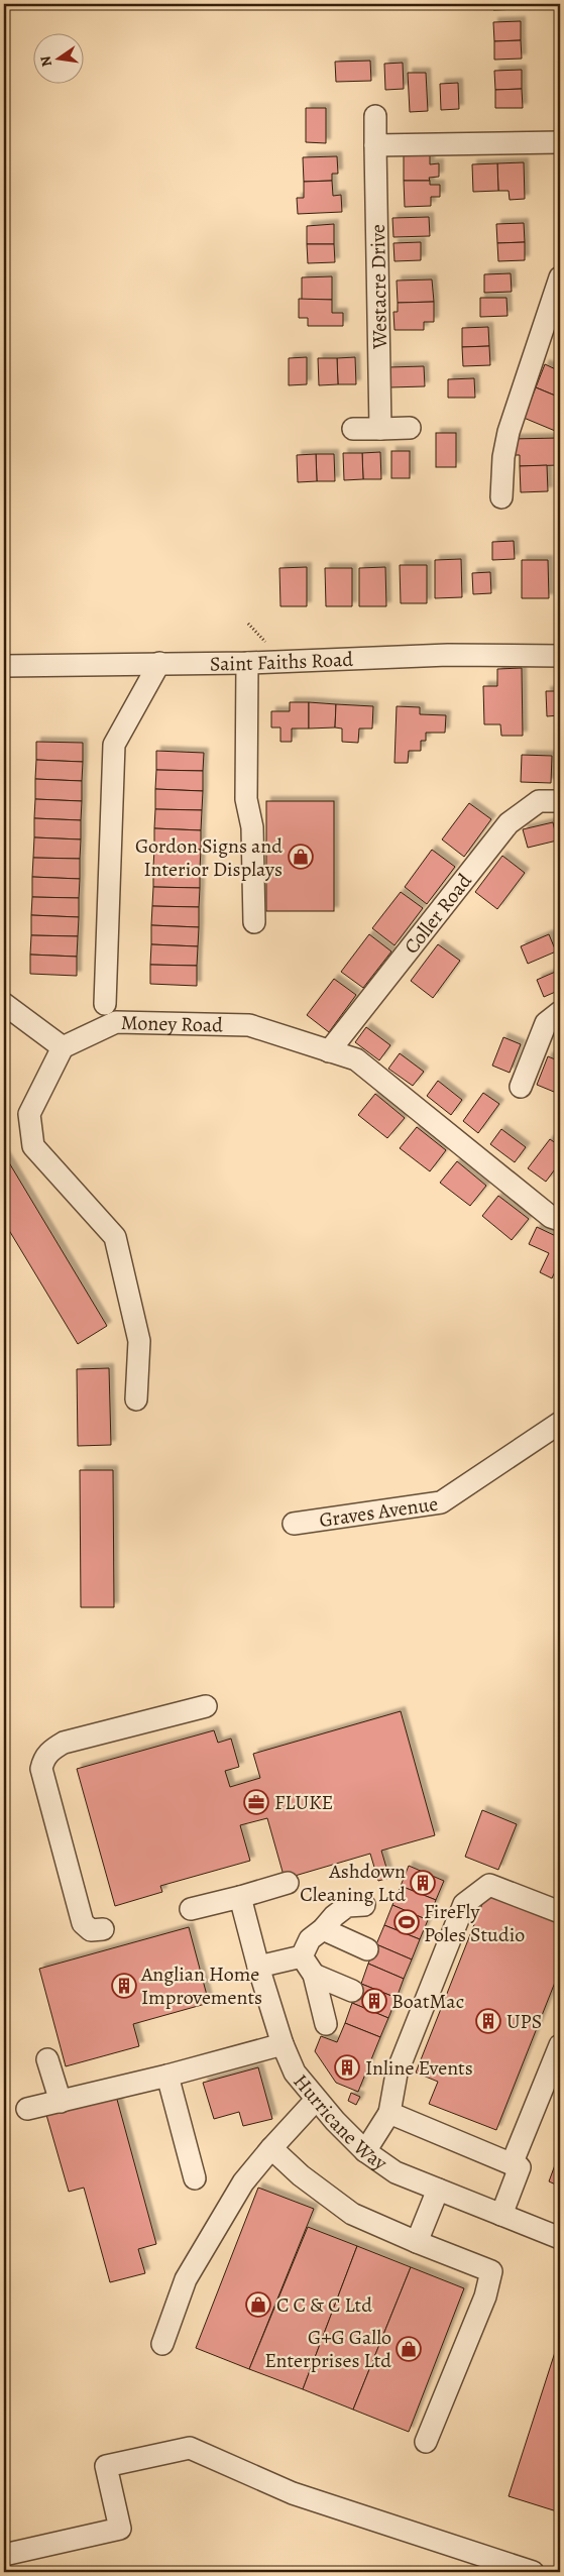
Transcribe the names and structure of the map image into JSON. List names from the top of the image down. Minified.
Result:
{"streets":{"street":["Westacre Drive","Saint Faiths Road","Coller Road","Money Road","Graves Avenue","Hurricane Way"]},"crossings":[["Coller Road","Money Road"]],"places":{"shop":["Gordon Signs and Interior Displays","C C & C Ltd","G+G Gallo Enterprises Ltd"],"office":["FLUKE"],"building":["Ashdown Cleaning Ltd","Anglian Home Improvements","BoatMac","UPS","Inline Events"],"sports":["FireFly Poles Studio"]},"north":"left"}
